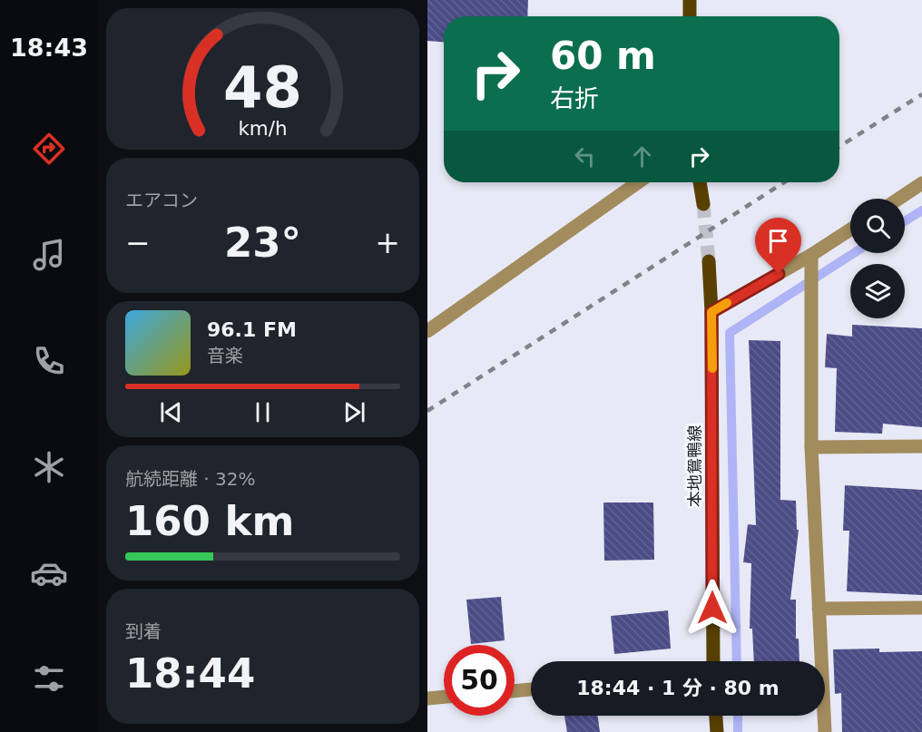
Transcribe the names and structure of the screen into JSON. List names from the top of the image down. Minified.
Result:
{"streets":{"main road":["本地鴛鴨線"]},"page":{"tabs":"18:43","turn":["60 m","右折"],"tile":["エアコン",["航続距離 · 32%","160 km"],["到着","18:44"]],"heat":["−","23°","+"],"song":["96.1 FM","音楽"],"limit":"50","trip":"18:44 · 1 分 · 80 m","gauge":["48","km/h"]}}
